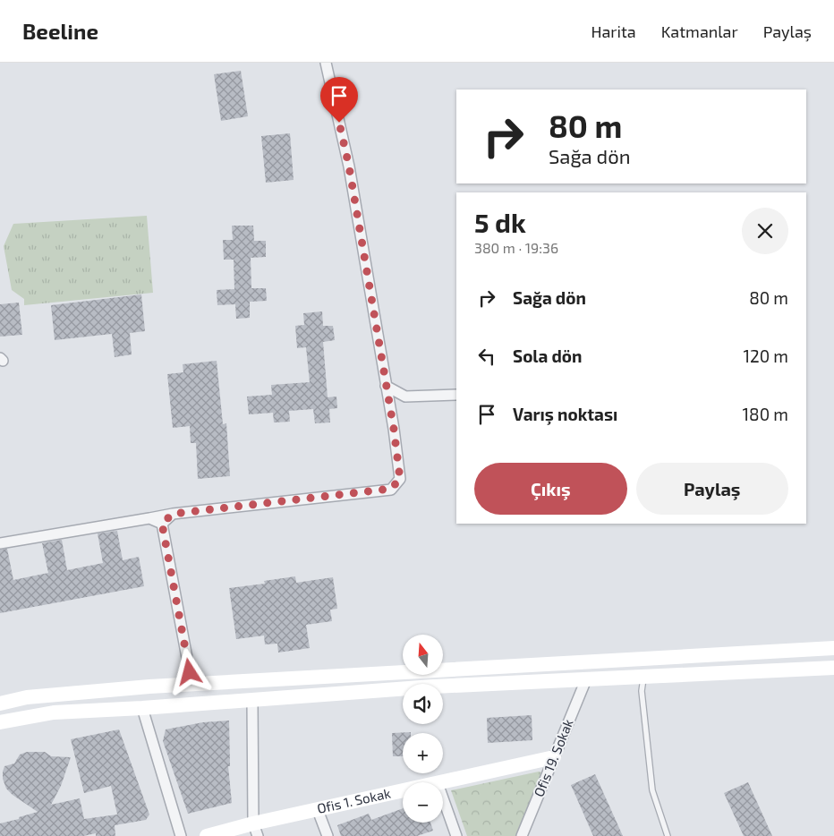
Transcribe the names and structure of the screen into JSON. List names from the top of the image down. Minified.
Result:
{"streets":{"main road":["Ofis 1. Sokak"],"street":["Ofis 19. Sokak"]},"crossings":[["Ofis 19. Sokak","Ofis 1. Sokak"]],"north":"top","page":{"header":"Beeline","nav":["Harita","Katmanlar","Paylaş"],"turn":["80 m","Sağa dön"],"heading":["5 dk","380 m · 19:36"],"list":[{"name":"Sağa dön","value":"80 m"},{"name":"Sola dön","value":"120 m"},{"name":"Varış noktası","value":"180 m"}],"buttons":["Çıkış","Paylaş"],"map_buttons":["+","−"]}}
